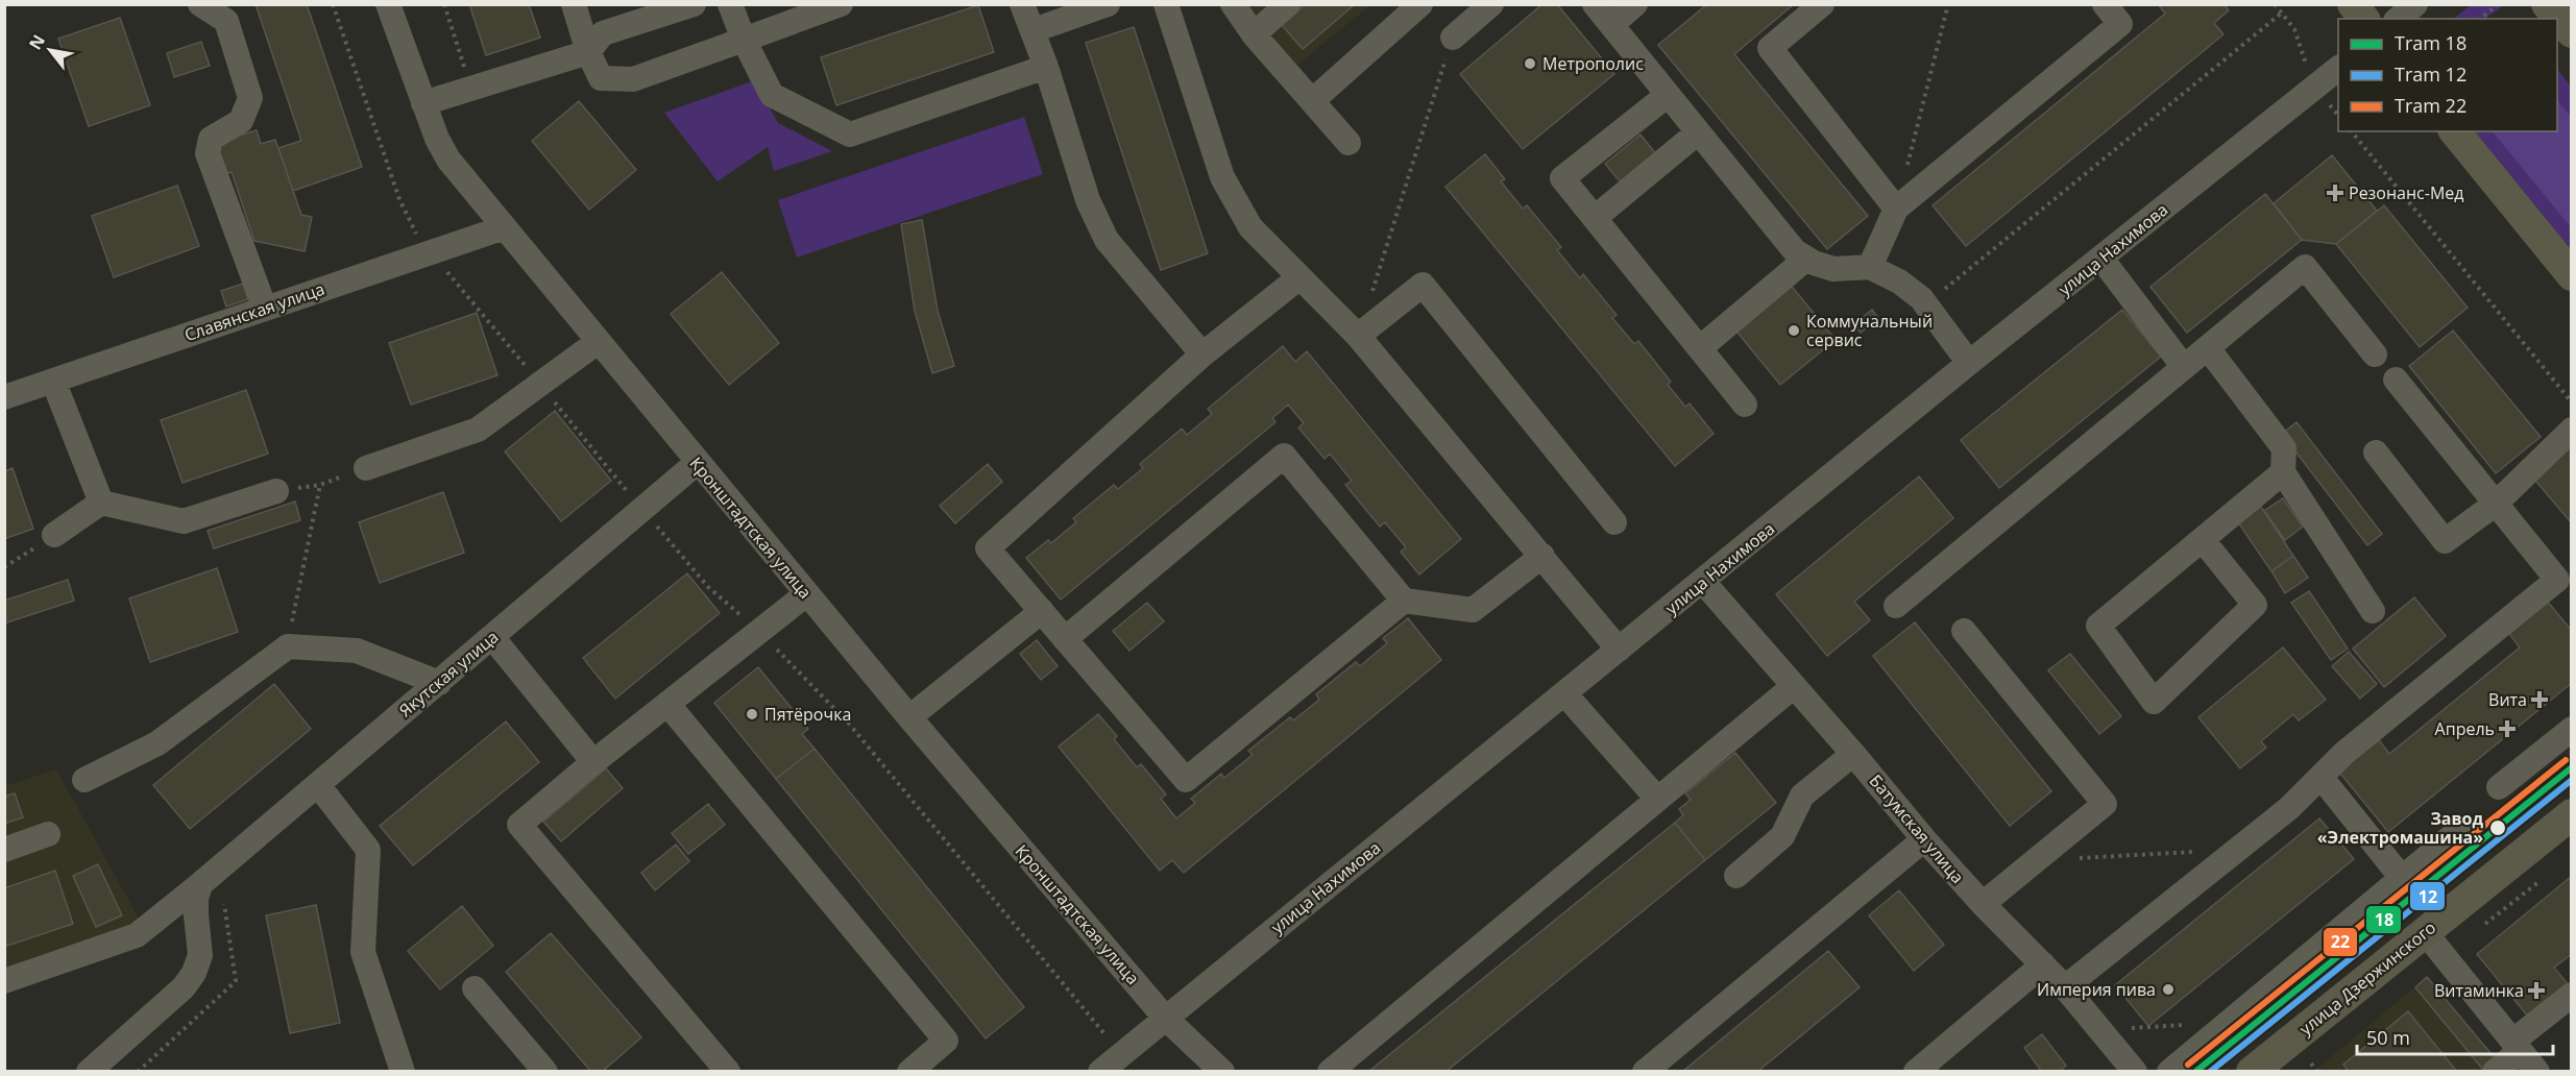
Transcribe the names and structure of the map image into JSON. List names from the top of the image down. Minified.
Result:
{"streets":{"main road":["улица Дзержинского"],"street":["улица Нахимова","Славянская улица","Кронштадтская улица","Якутская улица","Батумская улица"]},"crossings":[["улица Нахимова","Кронштадтская улица"],["улица Нахимова","Батумская улица"],["Славянская улица","Кронштадтская улица"],["Кронштадтская улица","Якутская улица"]],"places":{"other":["Метрополис","Коммунальный сервис","Пятёрочка","Завод «Электромашина»","Империя пива"],"health":["Резонанс-Мед","Вита","Апрель","Витаминка"]},"lines":["tram line 22","tram line 18","tram line 12"],"legend":["Tram 18","Tram 12","Tram 22"],"scale_bar":"50 m","north":"top left"}
